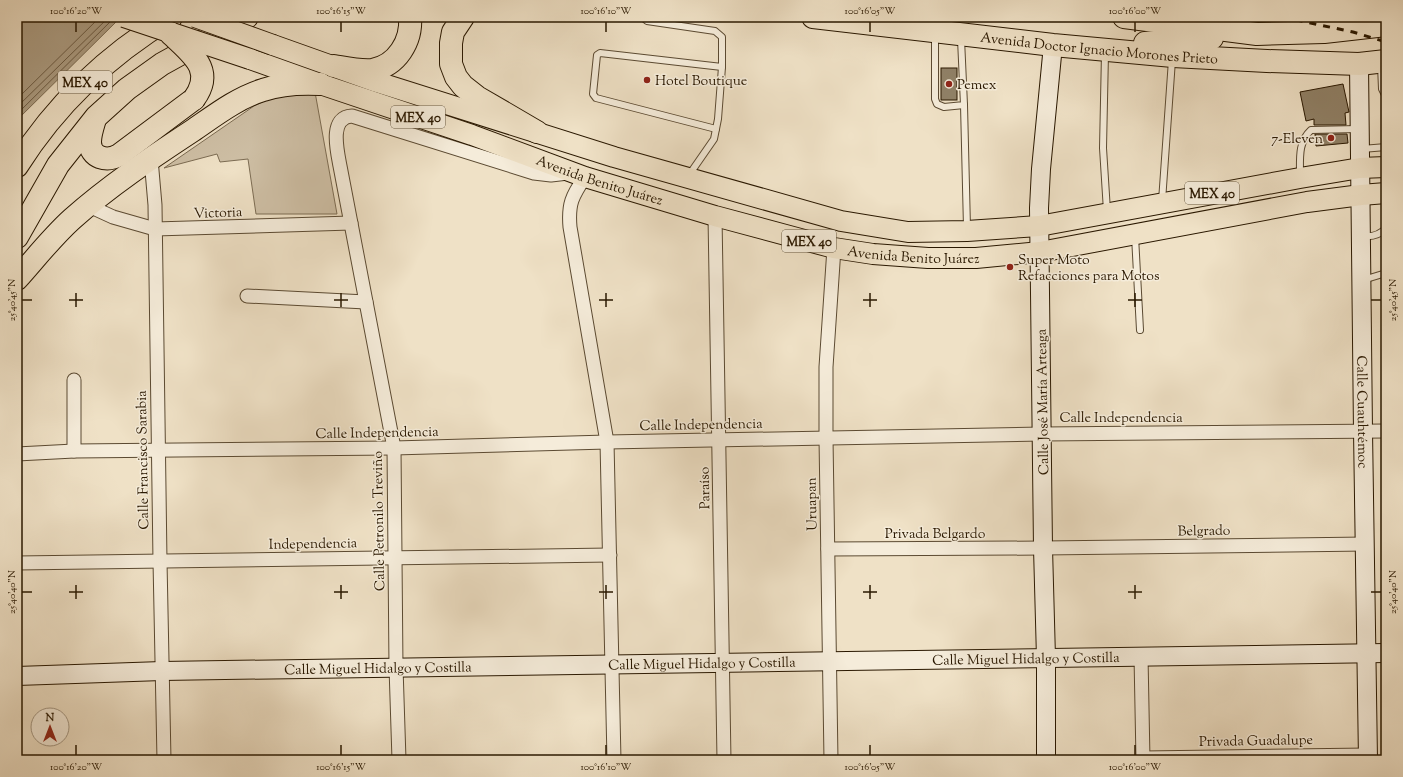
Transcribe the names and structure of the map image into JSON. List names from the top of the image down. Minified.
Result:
{"streets":{"highway":["Avenida Doctor Ignacio Morones Prieto","MEX 40"],"main road":["Avenida Benito Juárez"],"street":["Victoria","Calle José María Arteaga","Calle Cuauhtémoc","Calle Independencia","Calle Francisco Sarabia","Paraíso","Uruapan","Calle Petronilo Treviño","Belgrado","Privada Belgardo","Independencia","Calle Miguel Hidalgo y Costilla","Privada Guadalupe"]},"crossings":[["Avenida Doctor Ignacio Morones Prieto","Calle José María Arteaga"],["Avenida Doctor Ignacio Morones Prieto","Calle Cuauhtémoc"],["MEX 40","Avenida Benito Juárez"],["Avenida Benito Juárez","Calle José María Arteaga"],["Avenida Benito Juárez","Calle Cuauhtémoc"],["Avenida Benito Juárez","Paraíso"],["Avenida Benito Juárez","Uruapan"],["Avenida Benito Juárez","Calle Petronilo Treviño"],["Victoria","Calle Francisco Sarabia"],["Victoria","Calle Petronilo Treviño"],["Calle José María Arteaga","Calle Independencia"],["Calle José María Arteaga","Belgrado"],["Calle José María Arteaga","Privada Belgardo"],["Calle José María Arteaga","Calle Miguel Hidalgo y Costilla"],["Calle Cuauhtémoc","Calle Independencia"],["Calle Cuauhtémoc","Belgrado"],["Calle Cuauhtémoc","Calle Miguel Hidalgo y Costilla"],["Calle Cuauhtémoc","Privada Guadalupe"],["Calle Independencia","Calle Francisco Sarabia"],["Calle Independencia","Paraíso"],["Calle Independencia","Uruapan"],["Calle Independencia","Calle Petronilo Treviño"],["Calle Francisco Sarabia","Independencia"],["Calle Francisco Sarabia","Calle Miguel Hidalgo y Costilla"],["Paraíso","Calle Miguel Hidalgo y Costilla"],["Uruapan","Privada Belgardo"],["Uruapan","Calle Miguel Hidalgo y Costilla"],["Calle Petronilo Treviño","Independencia"],["Calle Petronilo Treviño","Calle Miguel Hidalgo y Costilla"],["Belgrado","Privada Belgardo"]],"places":["Hotel Boutique","Pemex","7-Eleven","Super Moto Refacciones para Motos"],"north":"top","coordinates":["100°16'20\"W","100°16'15\"W","100°16'10\"W","100°16'05\"W","100°16'00\"W","25°40'45\"N","25°40'40\"N"]}
